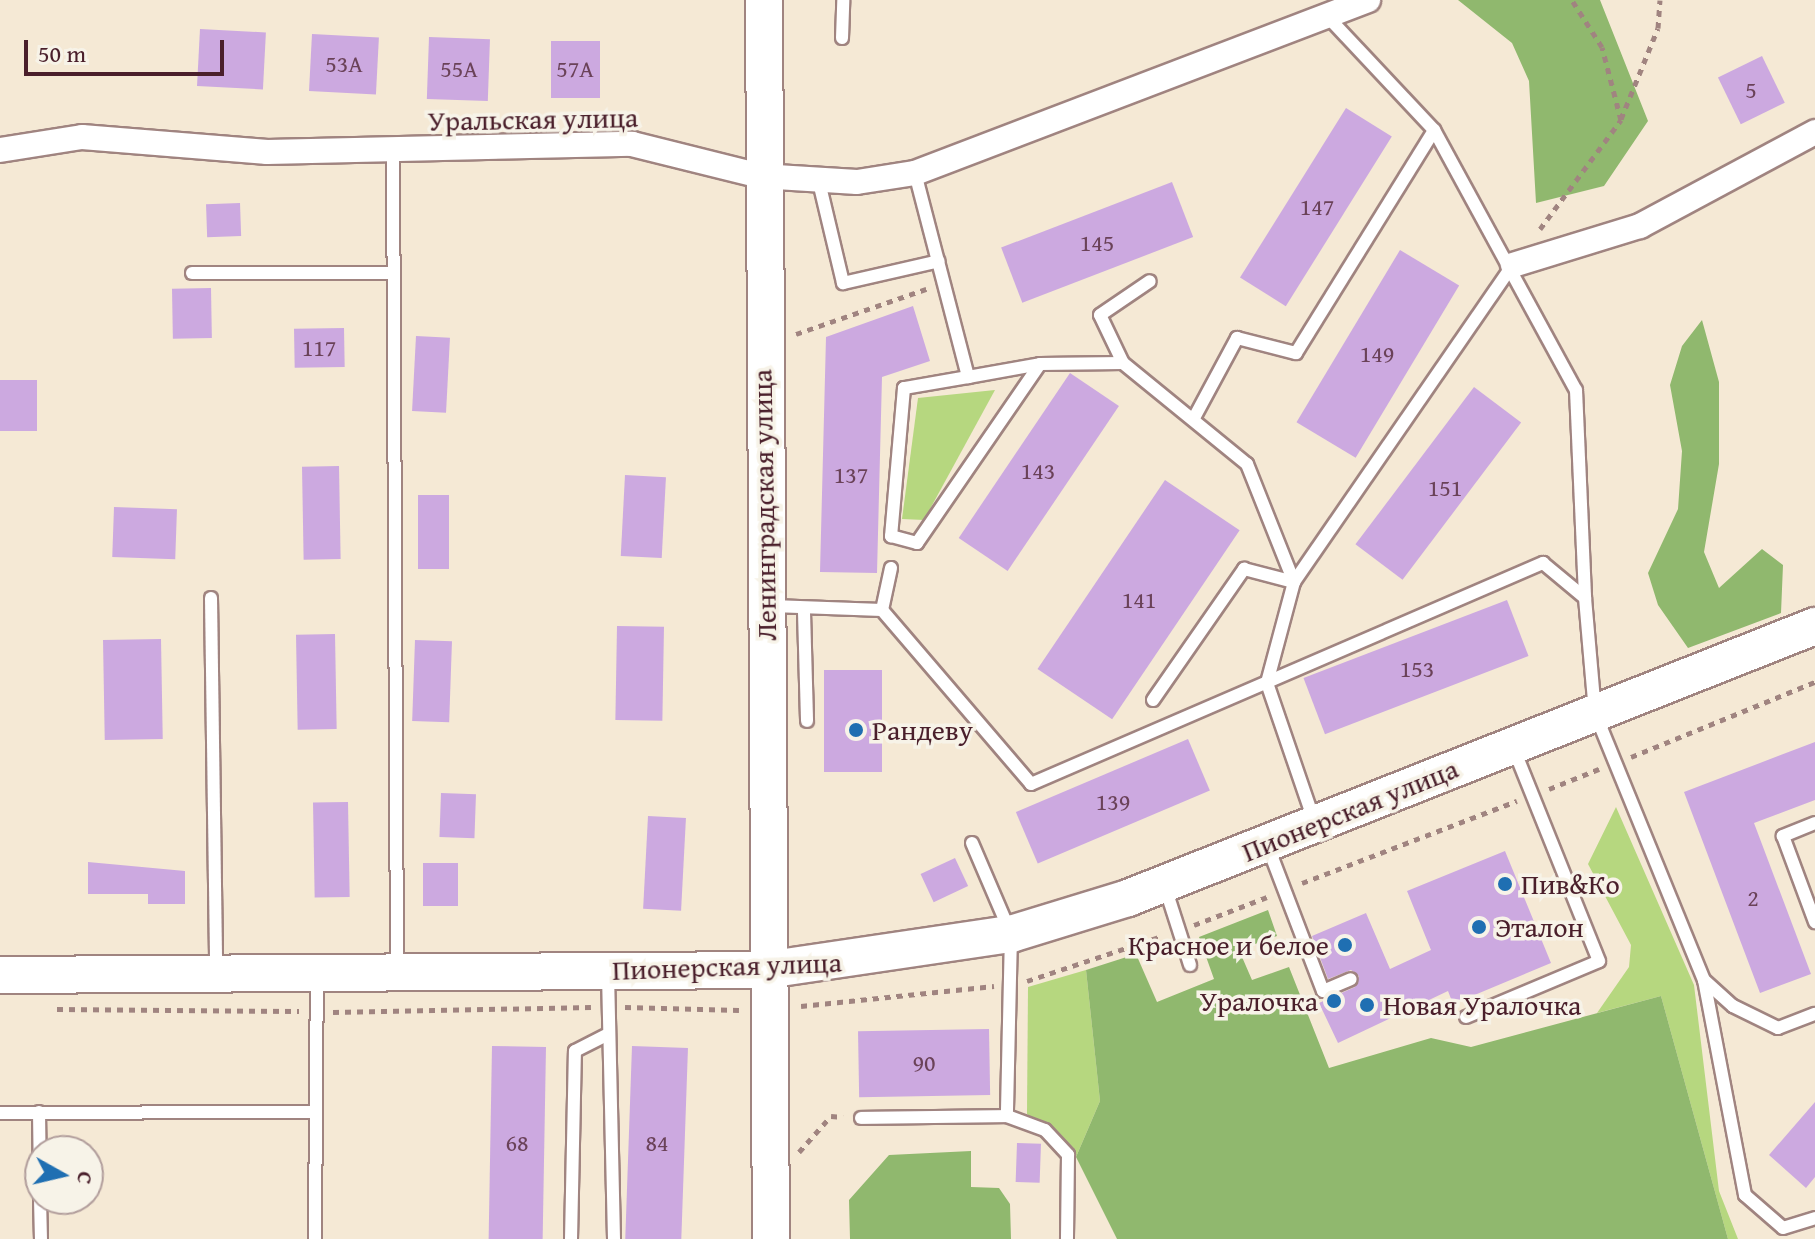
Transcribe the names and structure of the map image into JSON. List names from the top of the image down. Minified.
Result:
{"streets":{"street":["Уральская улица","Ленинградская улица","Пионерская улица"]},"crossings":[["Уральская улица","Ленинградская улица"],["Ленинградская улица","Пионерская улица"]],"places":["Рандеву","Пив&Ко","Эталон","Красное и белое","Уралочка","Новая Уралочка"],"house_numbers":["53А","55А","57А","5","147","145","117","149","143","137","151","141","153","139","2","90","68","84"],"scale_bar":"50 m","north":"right"}
